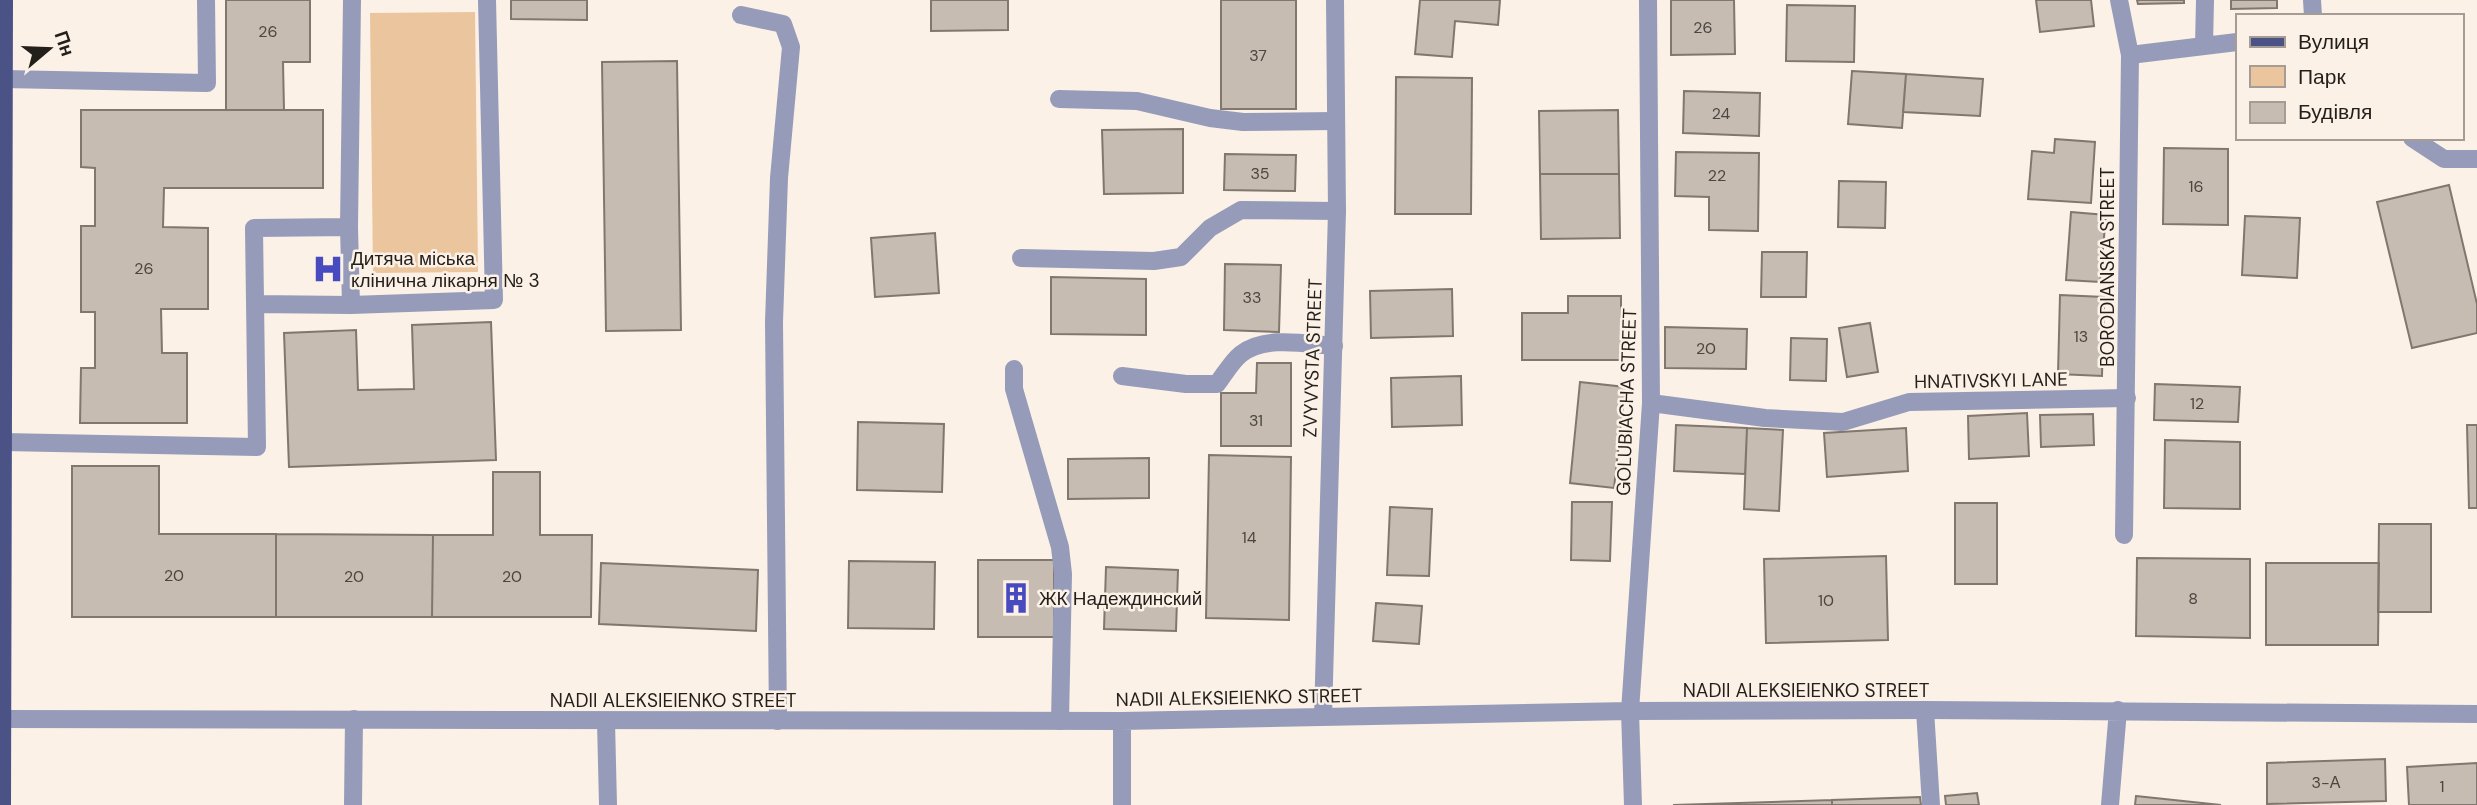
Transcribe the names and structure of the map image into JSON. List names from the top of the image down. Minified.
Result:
{"streets":{"street":["BORODIANSKA STREET","ZVYVYSTA STREET","HNATIVSKYI LANE","GOLUBIACHA STREET","NADII ALEKSIEIENKO STREET"]},"crossings":[["BORODIANSKA STREET","HNATIVSKYI LANE"],["ZVYVYSTA STREET","NADII ALEKSIEIENKO STREET"],["HNATIVSKYI LANE","GOLUBIACHA STREET"],["GOLUBIACHA STREET","NADII ALEKSIEIENKO STREET"]],"places":{"hospital":["Дитяча міська клінична лікарня № 3"],"building":["ЖК Надеждинский"]},"house_numbers":["26","26","37","24","35","22","16","26","33","13","20","12","31","14","20","20","20","8","10","3-А","1"],"legend":["Вулиця","Парк","Будівля"],"north":"right"}
